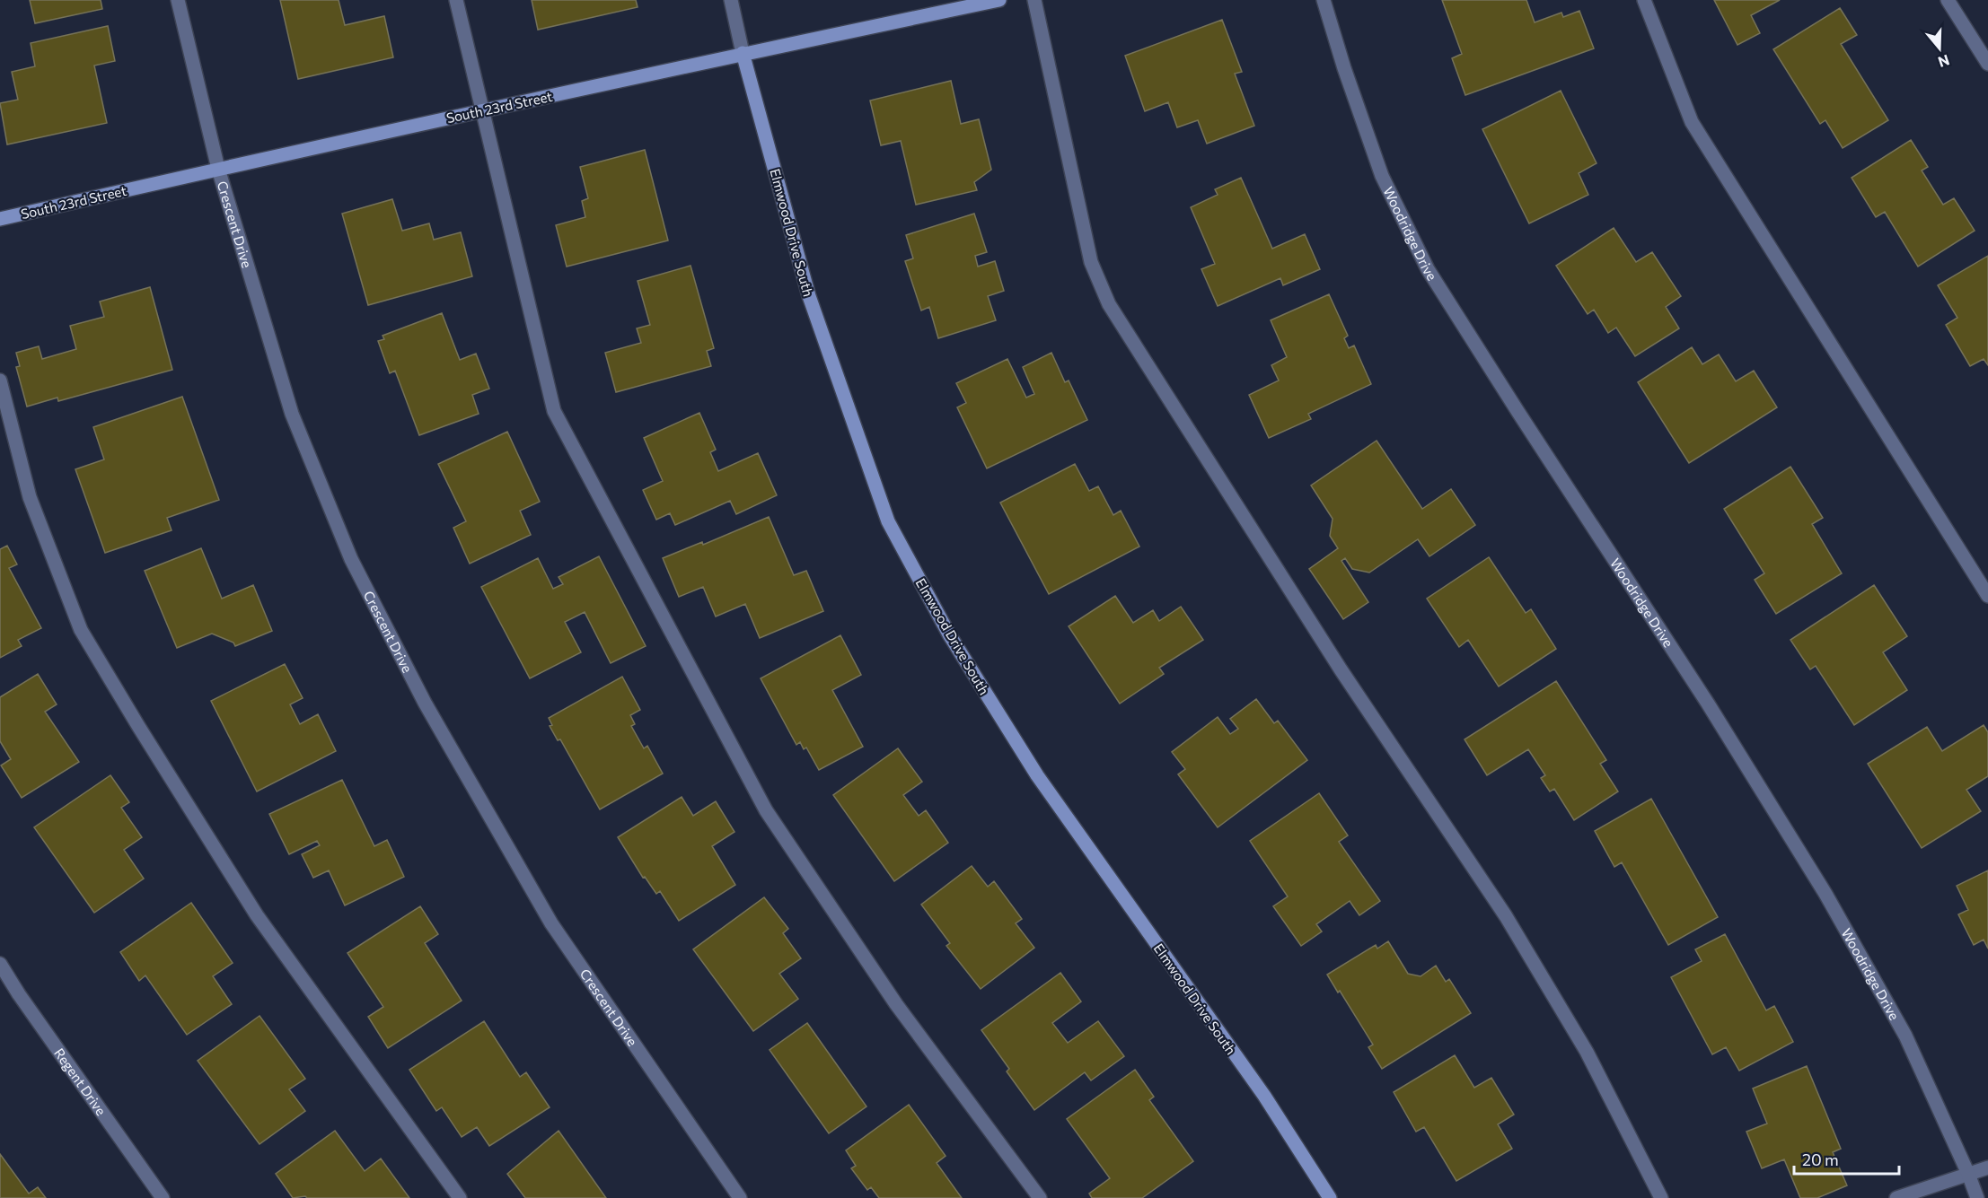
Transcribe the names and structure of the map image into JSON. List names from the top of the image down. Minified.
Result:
{"streets":{"street":["South 23rd Street","Crescent Drive","Elmwood Drive South","Woodridge Drive","Regent Drive"]},"crossings":[["South 23rd Street","Crescent Drive"],["South 23rd Street","Elmwood Drive South"]],"scale_bar":"20 m","north":"bottom"}
